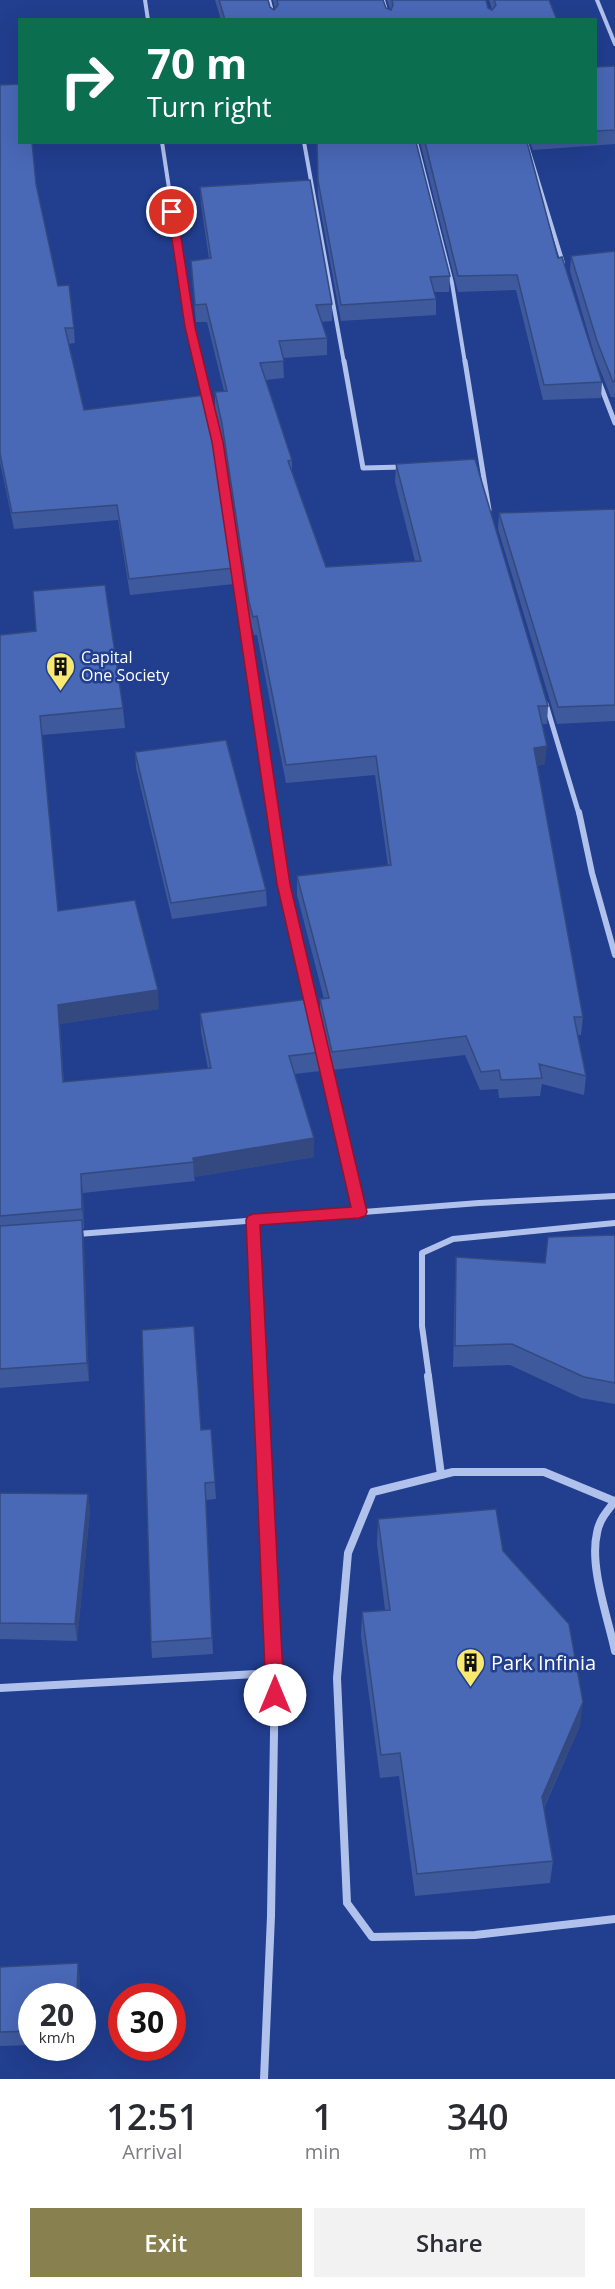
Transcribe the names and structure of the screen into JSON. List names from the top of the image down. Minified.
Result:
{"places":{"building":["Capital One Society","Park Infinia"]},"page":{"turn":["70 m","Turn right"],"speed":"20 km/h","limit":"30","eta":["12:51","Arrival","1","min","340","m"],"buttons":["Exit","Share"]}}
